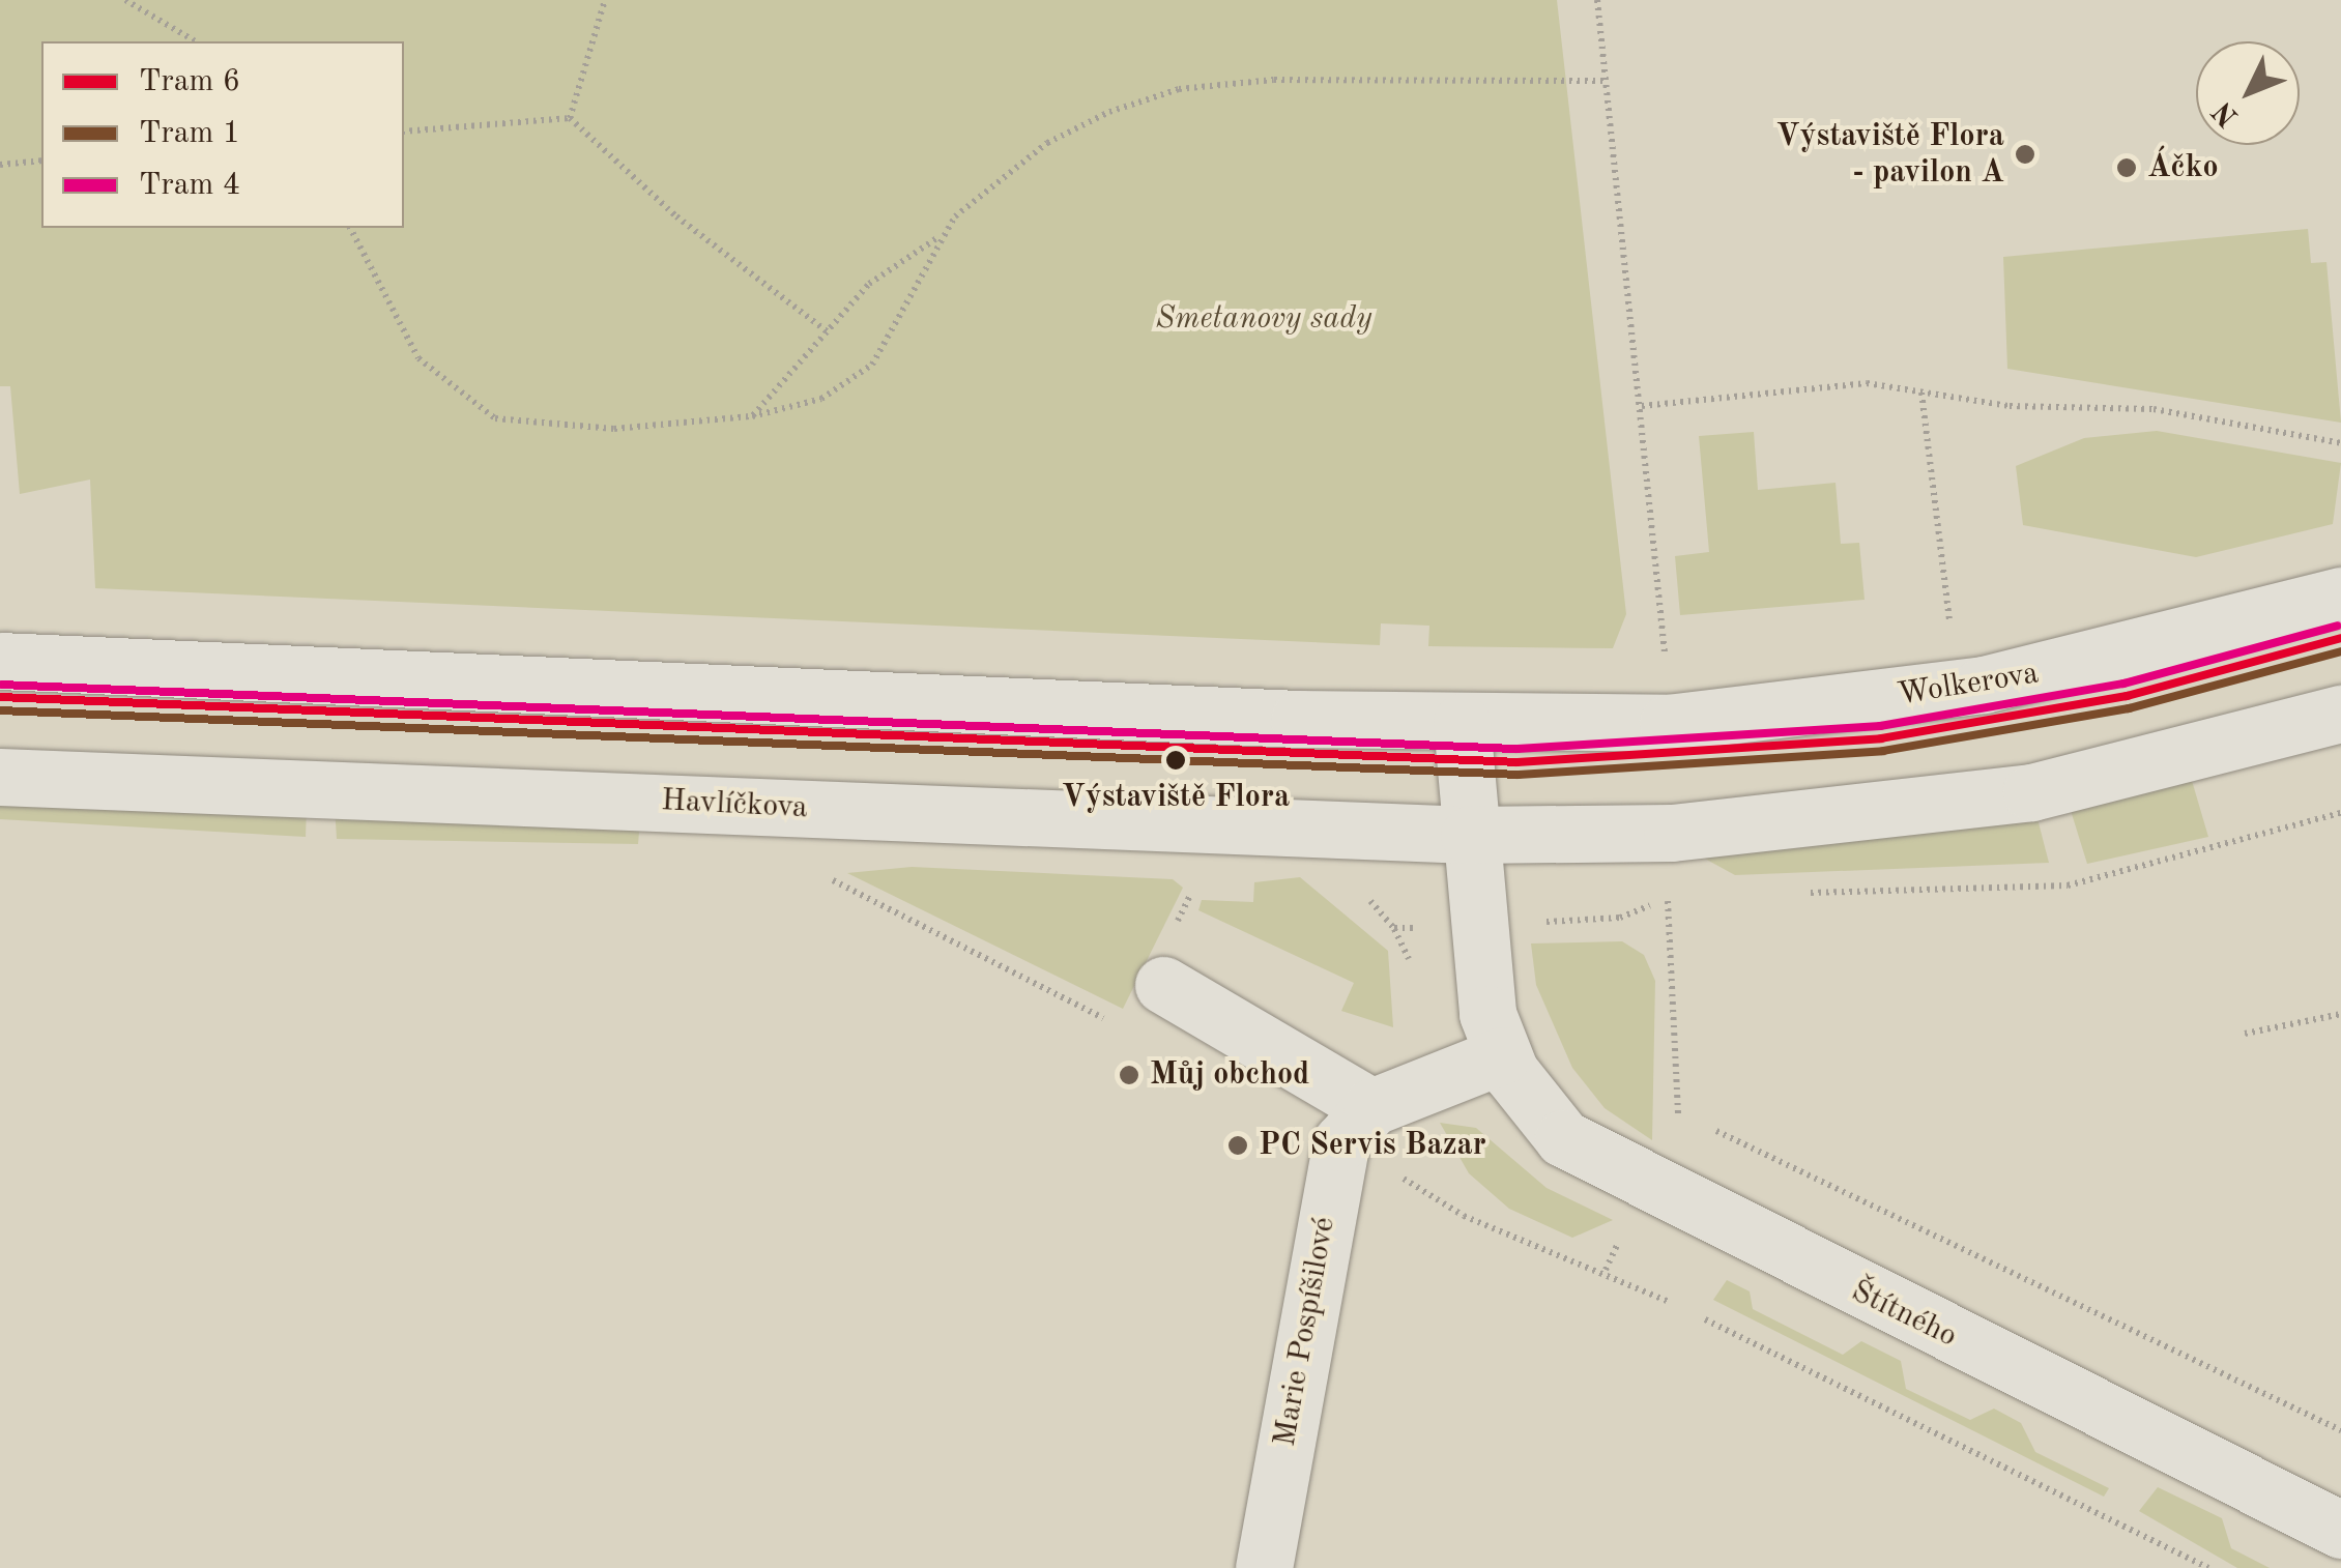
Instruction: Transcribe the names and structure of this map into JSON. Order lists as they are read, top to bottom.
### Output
{
  "streets": {
    "street": [
      "Wolkerova",
      "Havlíčkova",
      "Štítného",
      "Marie Pospíšilové"
    ]
  },
  "crossings": [
    ["Wolkerova", "Štítného"],
    ["Havlíčkova", "Štítného"]
  ],
  "parks": ["Smetanovy sady"],
  "places": [
    "Výstaviště Flora - pavilon A",
    "Áčko",
    "Výstaviště Flora",
    "Můj obchod",
    "PC Servis Bazar"
  ],
  "lines": ["tram line 4", "tram line 6", "tram line 1"],
  "legend": ["Tram 6", "Tram 1", "Tram 4"],
  "north": "bottom left"
}
